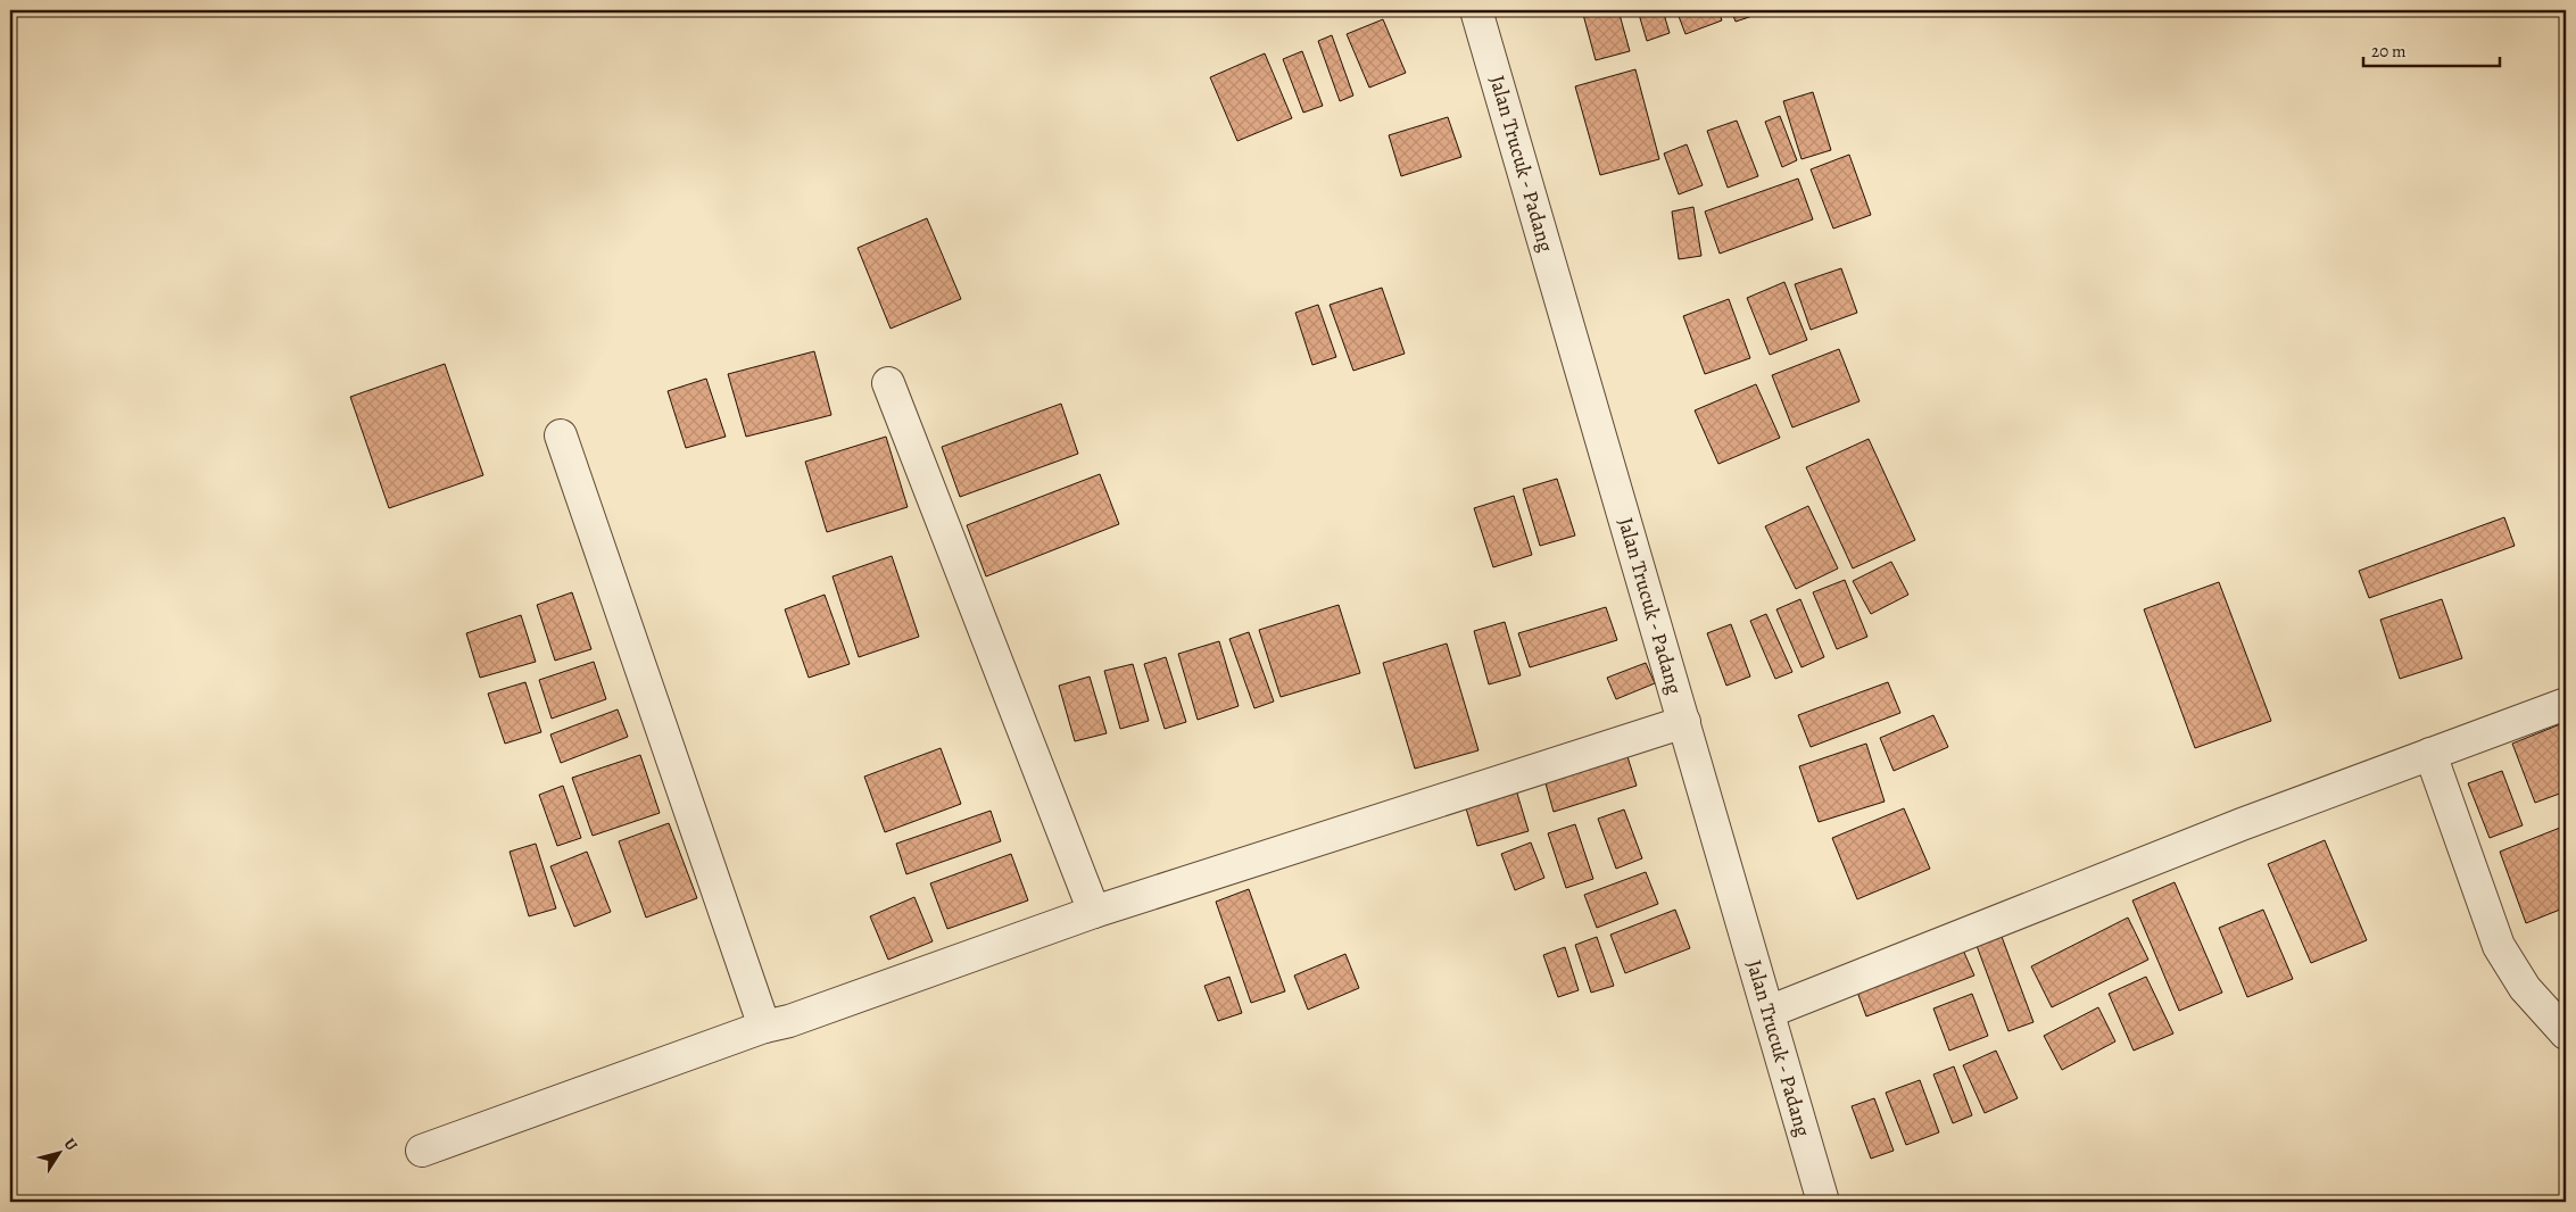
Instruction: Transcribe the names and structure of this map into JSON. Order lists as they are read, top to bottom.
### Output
{
  "streets": {
    "street": ["Jalan Trucuk - Padang"]
  },
  "scale_bar": "20 m",
  "north": "top right"
}
